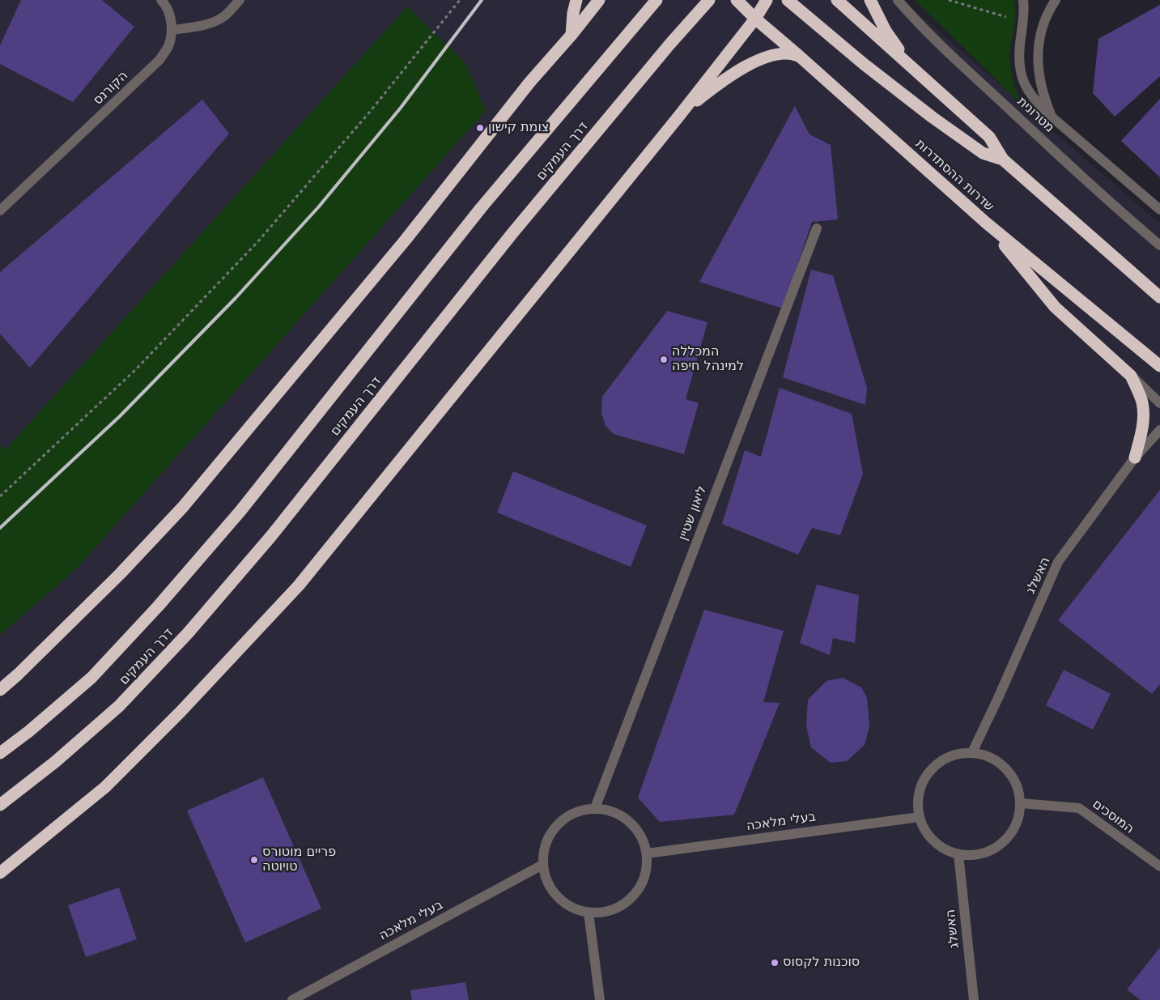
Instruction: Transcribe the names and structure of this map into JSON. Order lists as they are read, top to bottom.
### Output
{
  "streets": {
    "highway": ["דרך העמקים", "שדרות ההסתדרות"],
    "street": [
      "הקורנס",
      "מטרונית",
      "ליאון שטיין",
      "האשלג",
      "המוסכים",
      "בעלי מלאכה"
    ]
  },
  "crossings": [
    ["ליאון שטיין", "בעלי מלאכה"],
    ["האשלג", "המוסכים"],
    ["האשלג", "בעלי מלאכה"],
    ["המוסכים", "בעלי מלאכה"]
  ],
  "places": [
    "צומת קישון",
    "המכללה למינהל חיפה",
    "פריים מוטורס טויוטה",
    "סוכנות לקסוס"
  ]
}
